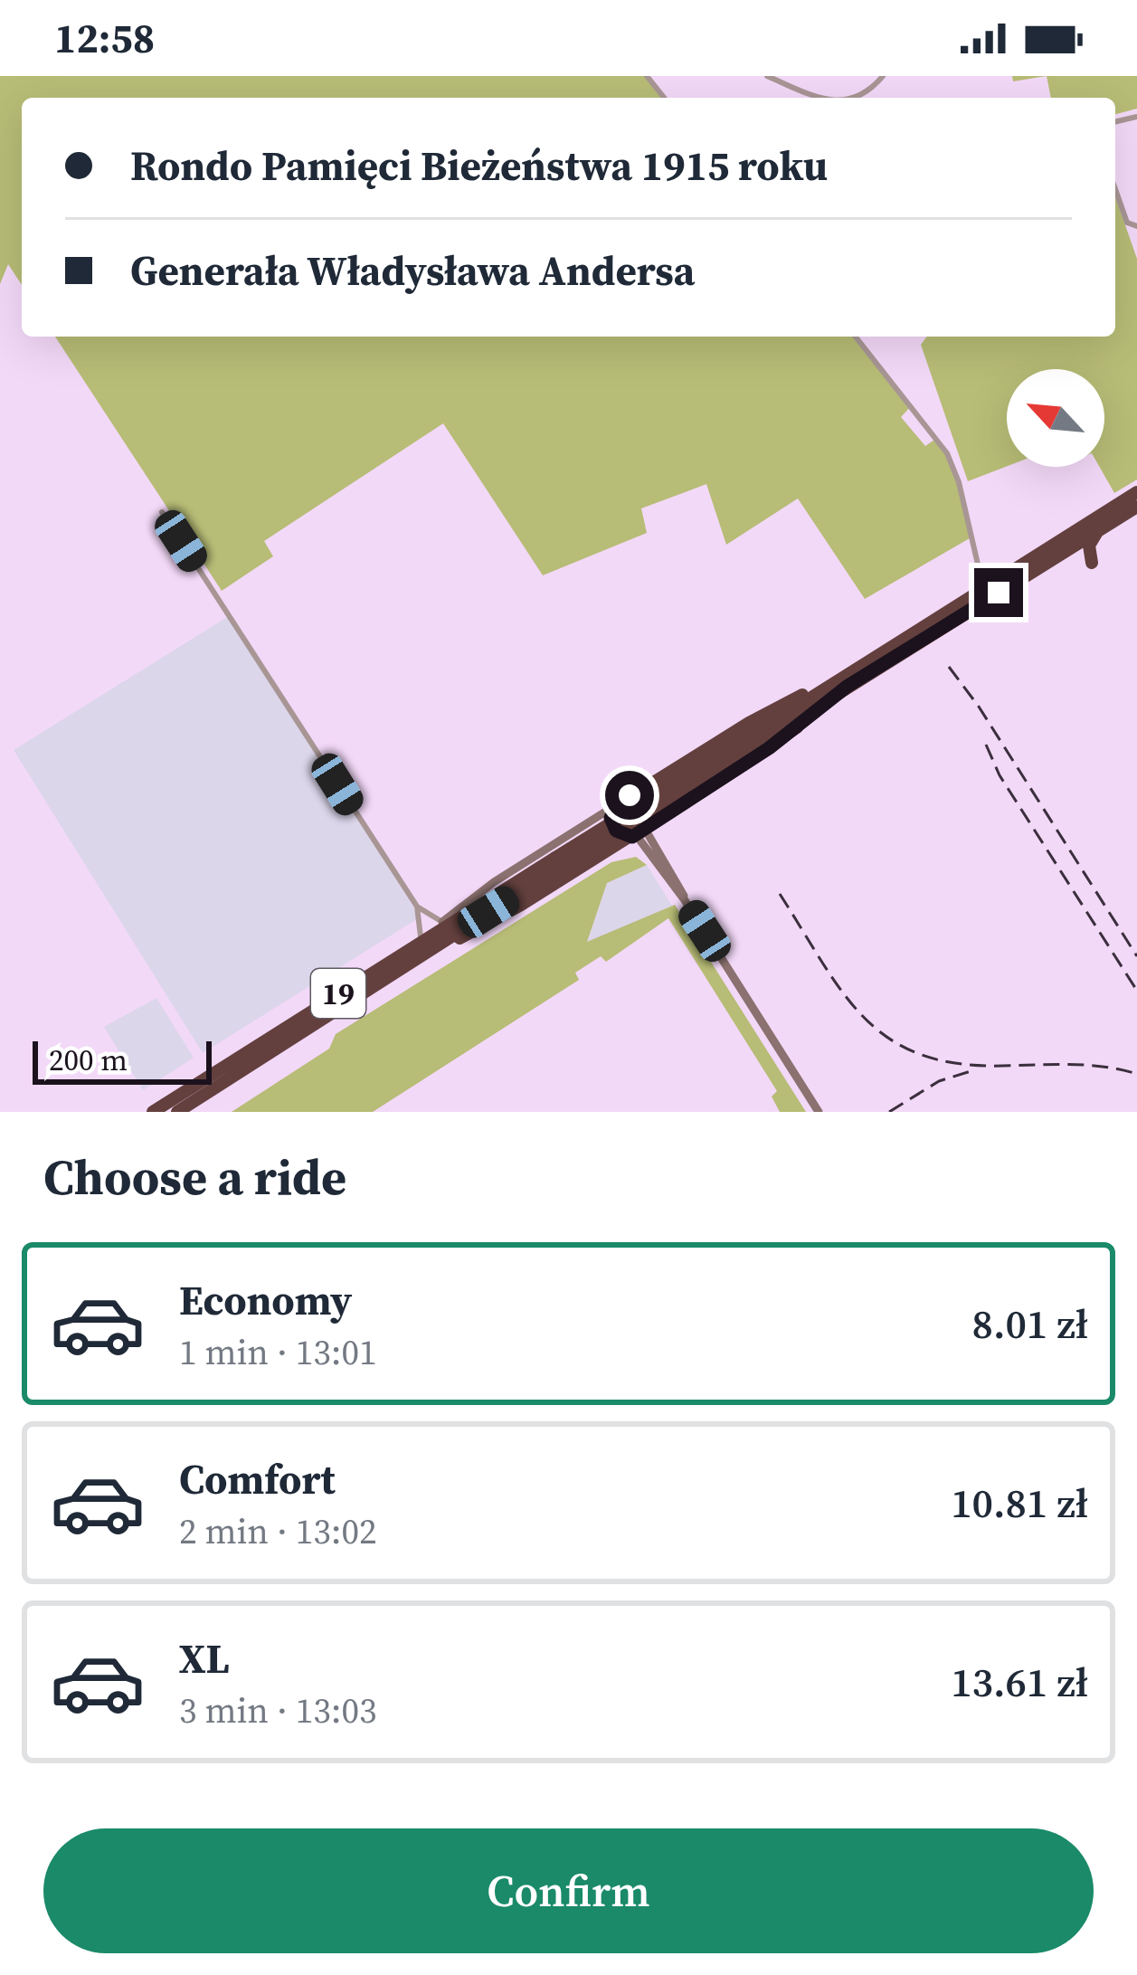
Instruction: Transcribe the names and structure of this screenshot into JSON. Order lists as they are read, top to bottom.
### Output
{
  "streets": {
    "highway": ["19"]
  },
  "scale_bar": "200 m",
  "north": "top left",
  "page": {
    "status": "12:58",
    "banner": ["Rondo Pamięci Bieżeństwa 1915 roku", "Generała Władysława Andersa"],
    "scale": "200 m",
    "heading": "Choose a ride",
    "list": [
      {
        "name": "Economy",
        "note": "1 min · 13:01",
        "value": "8.01 zł"
      },
      {
        "name": "Comfort",
        "note": "2 min · 13:02",
        "value": "10.81 zł"
      },
      {
        "name": "XL",
        "note": "3 min · 13:03",
        "value": "13.61 zł"
      }
    ],
    "buttons": "Confirm"
  }
}
